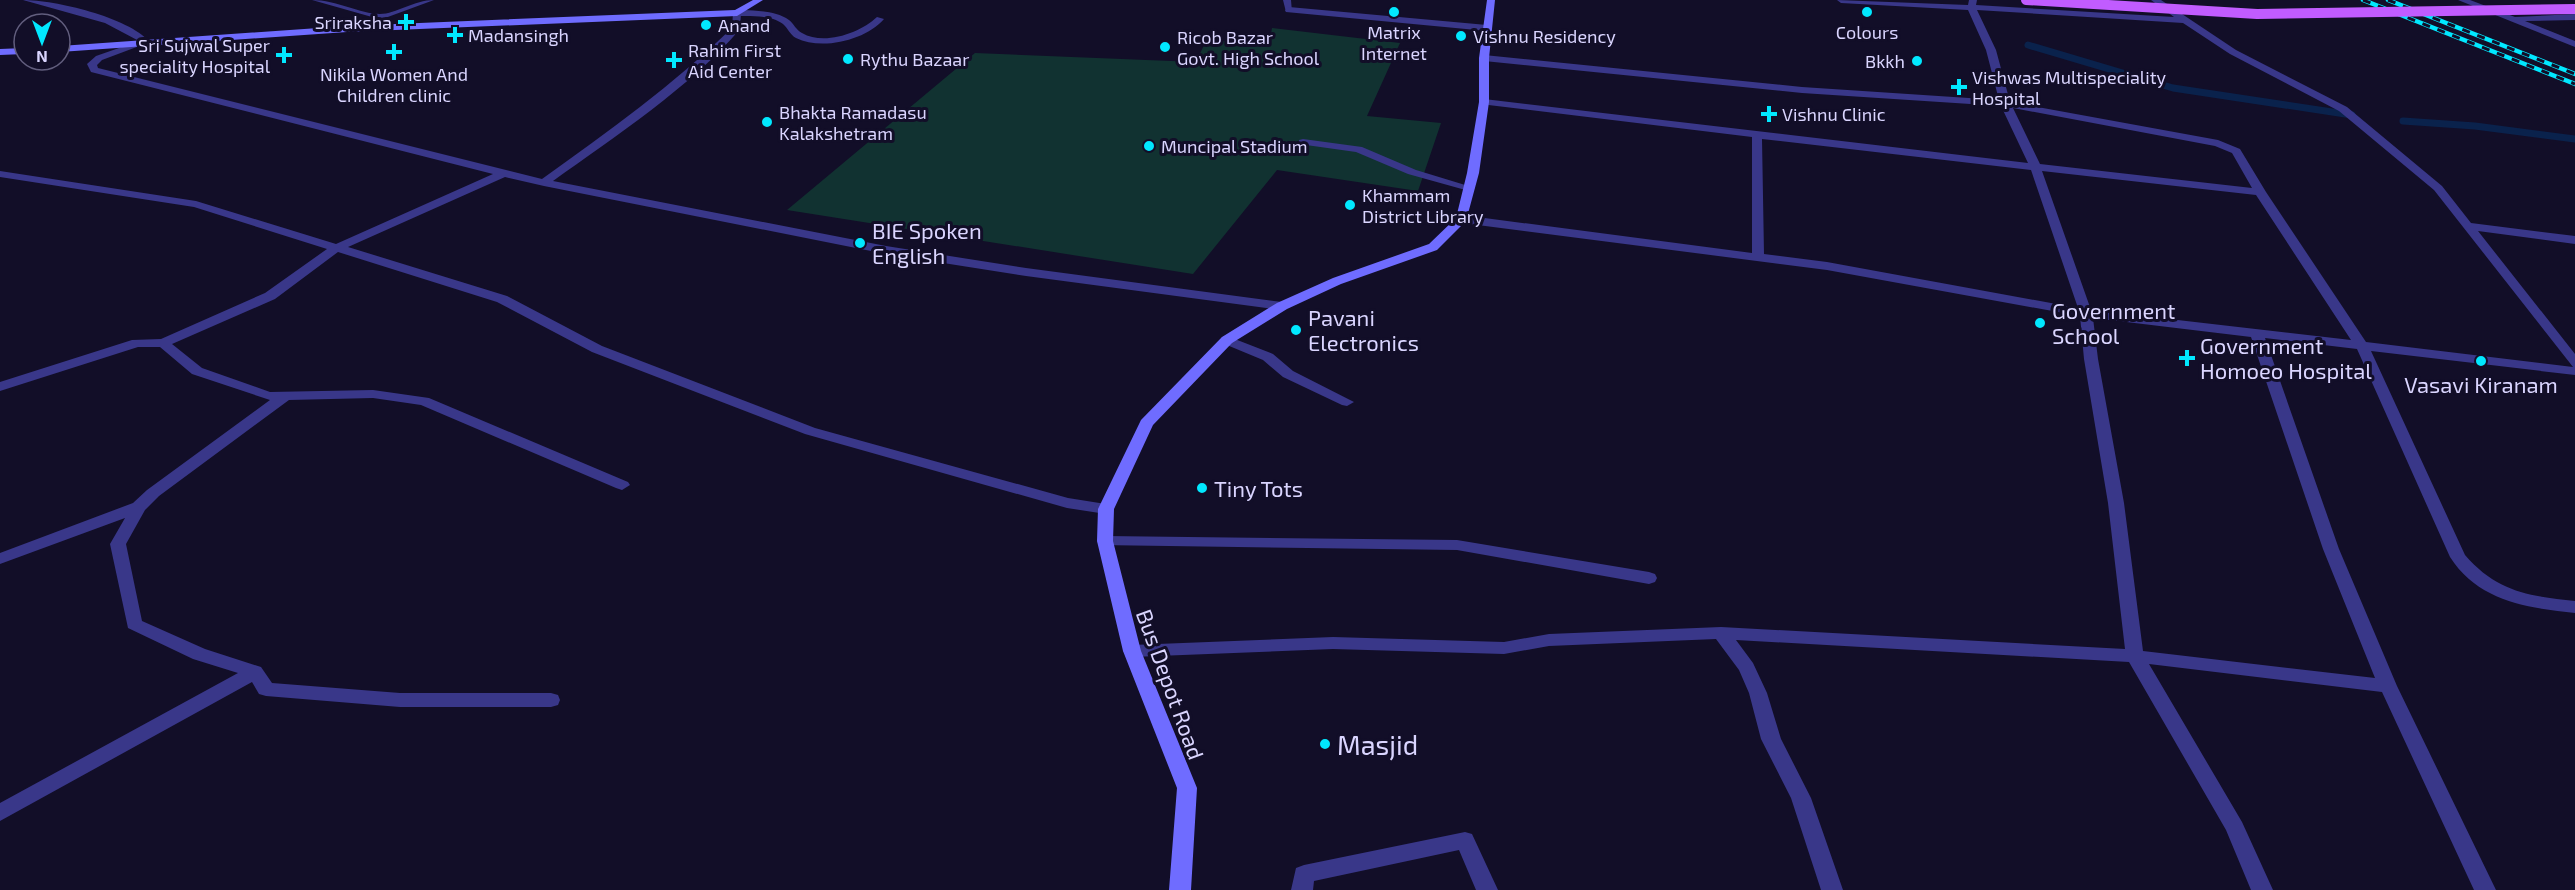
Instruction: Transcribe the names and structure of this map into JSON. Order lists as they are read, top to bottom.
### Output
{
  "streets": {
    "street": ["Bus Depot Road"]
  },
  "places": {
    "other": [
      "Matrix Internet",
      "Colours",
      "Anand",
      "Vishnu Residency",
      "Ricob Bazar Govt. High School",
      "Rythu Bazaar",
      "Bkkh",
      "Bhakta Ramadasu Kalakshetram",
      "Muncipal Stadium",
      "Khammam District Library",
      "BIE Spoken English",
      "Government School",
      "Pavani Electronics",
      "Vasavi Kiranam",
      "Tiny Tots",
      "Masjid"
    ],
    "health": [
      "Sriraksha",
      "Madansingh",
      "Nikila Women And Children clinic",
      "Sri Sujwal Super speciality Hospital",
      "Rahim First Aid Center",
      "Vishwas Multispeciality Hospital",
      "Vishnu Clinic",
      "Government Homoeo Hospital"
    ]
  },
  "north": "bottom"
}
